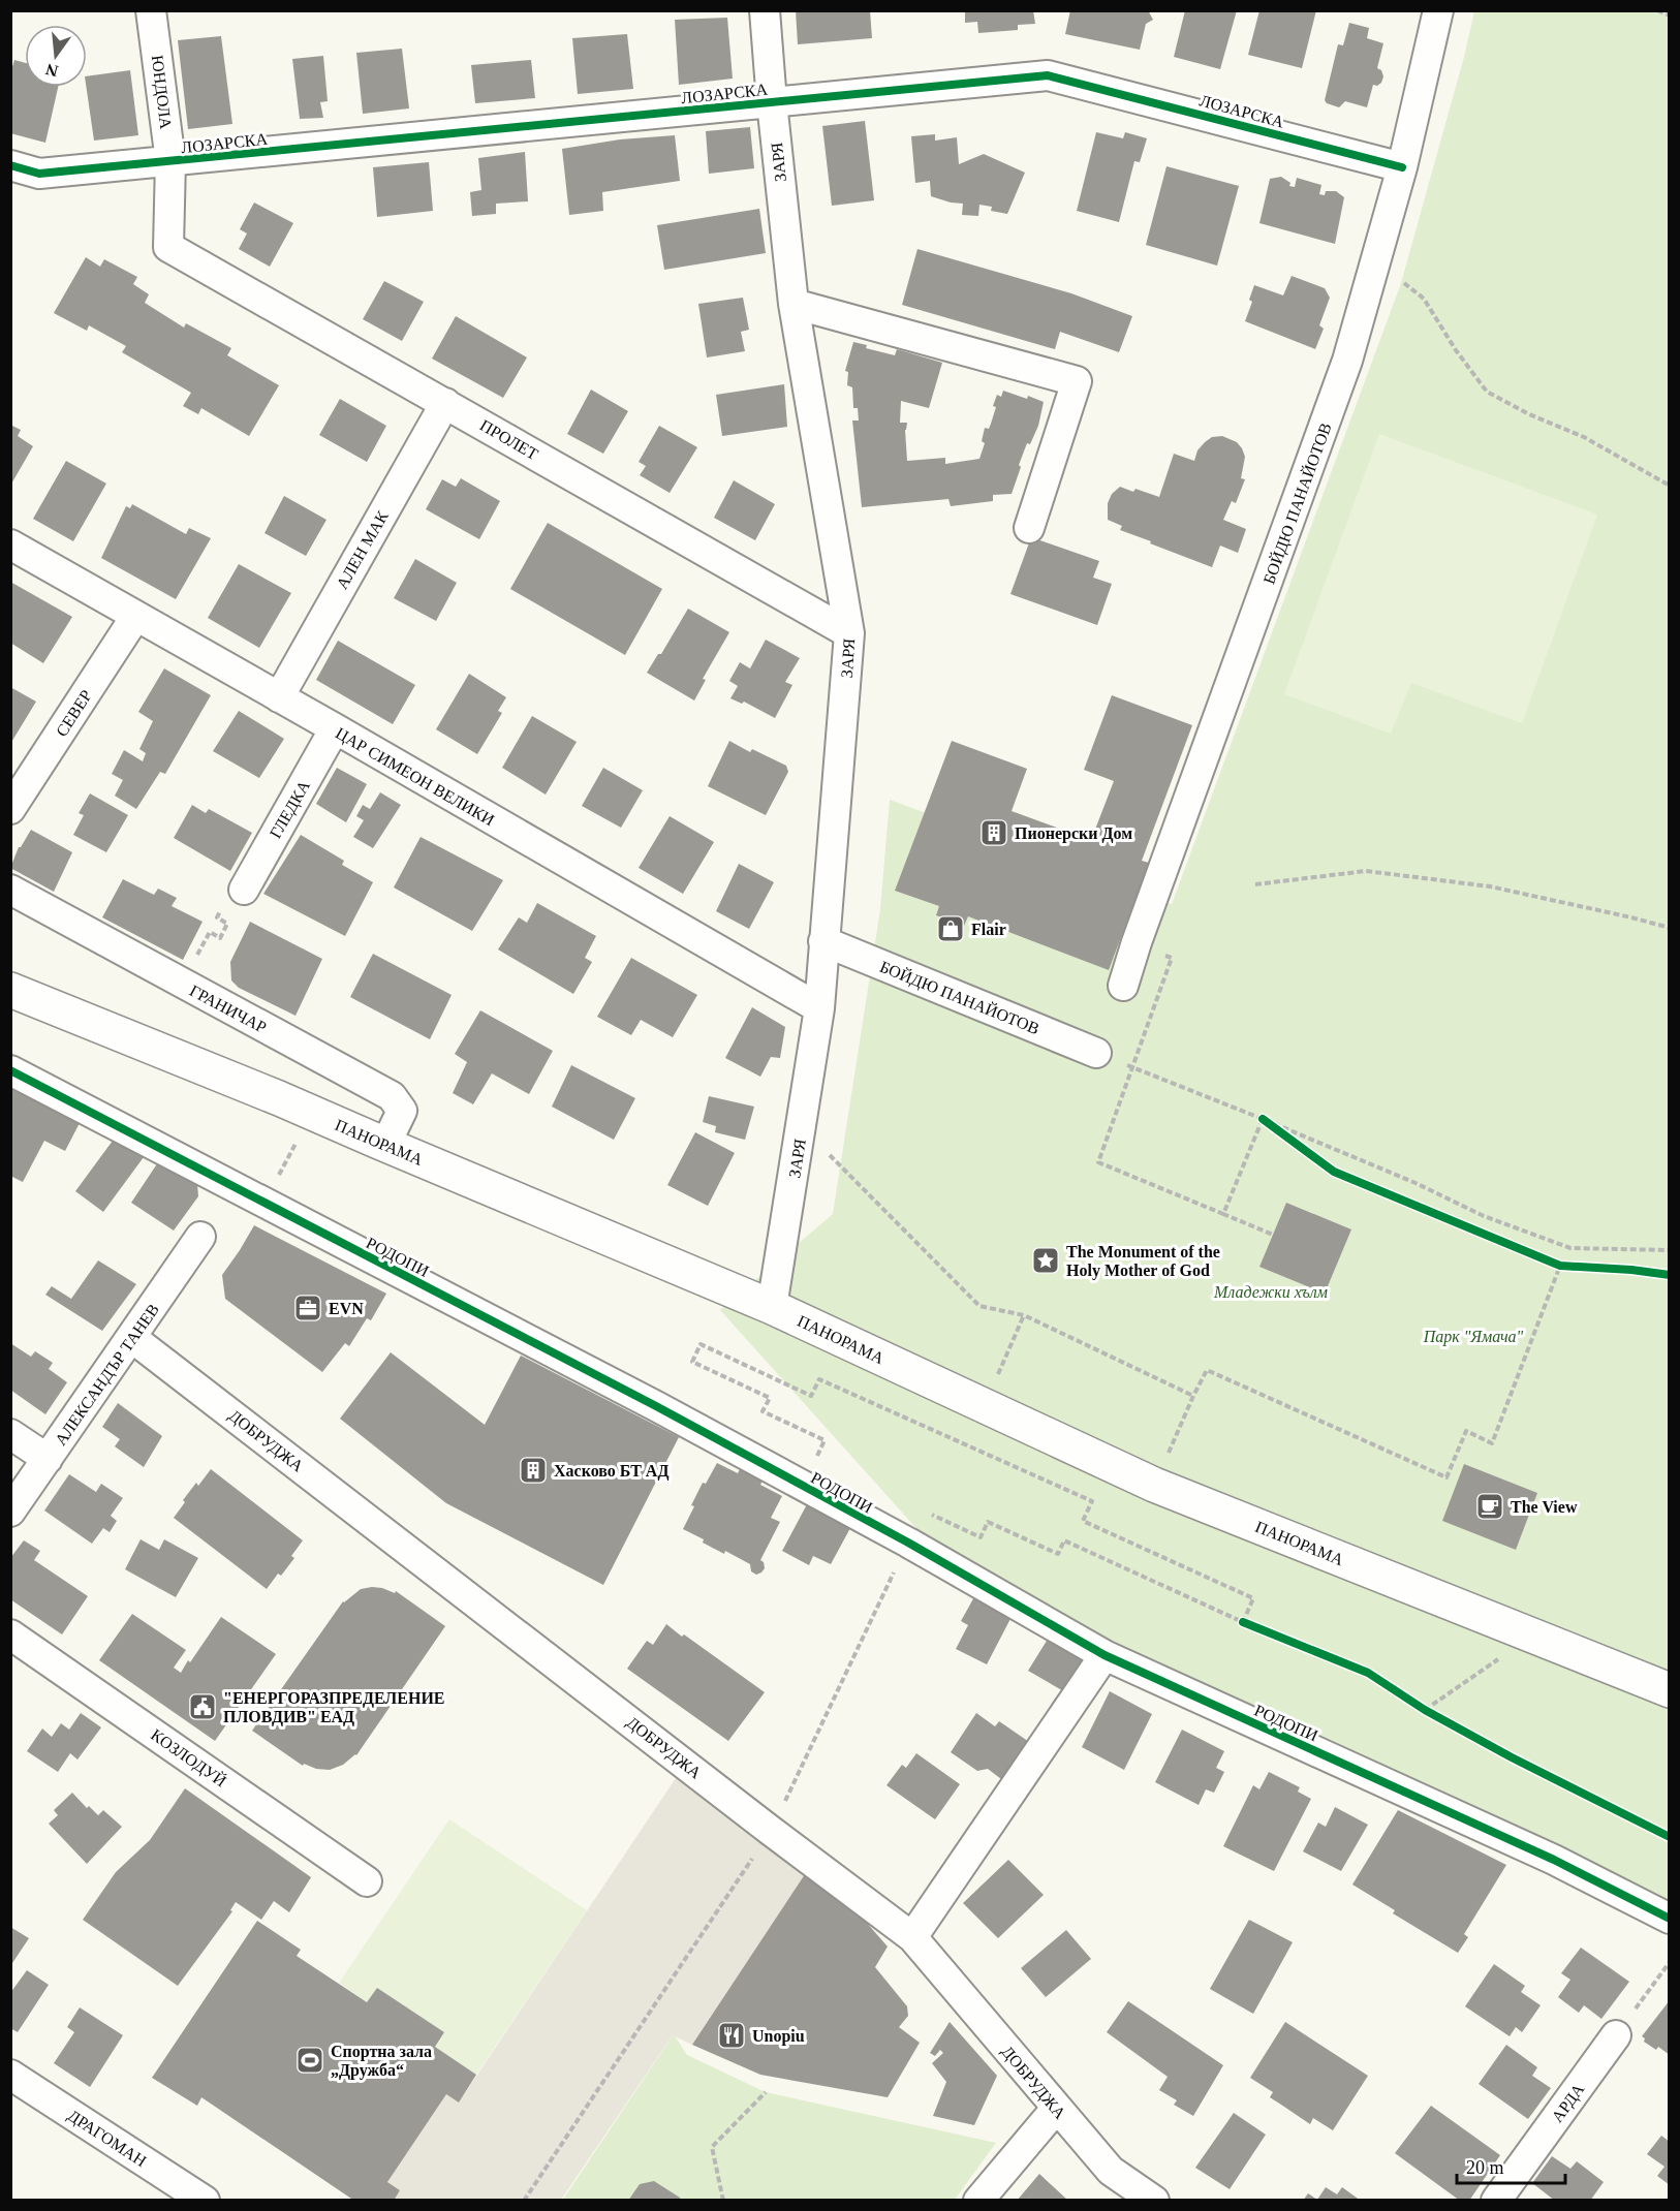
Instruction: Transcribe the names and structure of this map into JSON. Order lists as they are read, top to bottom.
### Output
{
  "streets": {
    "street": [
      "ЮНДОЛА",
      "ЛОЗАРСКА",
      "ЗАРЯ",
      "ПРОЛЕТ",
      "БОЙДЮ ПАНАЙОТОВ",
      "АЛЕН МАК",
      "СЕВЕР",
      "ЦАР СИМЕОН ВЕЛИКИ",
      "ГЛЕДКА",
      "ГРАНИЧАР",
      "ПАНОРАМА",
      "РОДОПИ",
      "АЛЕКСАНДЪР ТАНЕВ",
      "ДОБРУДЖА",
      "КОЗЛОДУЙ",
      "АРДА",
      "ДРАГОМАН"
    ]
  },
  "crossings": [
    ["ЮНДОЛА", "ЛОЗАРСКА"],
    ["ЮНДОЛА", "ПРОЛЕТ"],
    ["ЛОЗАРСКА", "ЗАРЯ"],
    ["ЛОЗАРСКА", "БОЙДЮ ПАНАЙОТОВ"],
    ["ЗАРЯ", "ПРОЛЕТ"],
    ["ЗАРЯ", "БОЙДЮ ПАНАЙОТОВ"],
    ["ЗАРЯ", "ЦАР СИМЕОН ВЕЛИКИ"],
    ["ЗАРЯ", "ПАНОРАМА"],
    ["ПРОЛЕТ", "АЛЕН МАК"],
    ["АЛЕН МАК", "ЦАР СИМЕОН ВЕЛИКИ"],
    ["СЕВЕР", "ЦАР СИМЕОН ВЕЛИКИ"],
    ["ЦАР СИМЕОН ВЕЛИКИ", "ГЛЕДКА"],
    ["ГРАНИЧАР", "ПАНОРАМА"],
    ["АЛЕКСАНДЪР ТАНЕВ", "ДОБРУДЖА"]
  ],
  "parks": ["Младежки хълм", "Парк \"Ямача\""],
  "places": {
    "building": ["Пионерски Дом", "Хасково БТ АД"],
    "shop": ["Flair"],
    "place": ["The Monument of the Holy Mother of God"],
    "office": ["EVN"],
    "cafe": ["The View"],
    "public building": ["\"ЕНЕРГОРАЗПРЕДЕЛЕНИЕ ПЛОВДИВ\" ЕАД"],
    "restaurant": ["Unopiu"],
    "sports": ["Спортна зала „Дружба“"]
  },
  "scale_bar": "20 m",
  "north": "bottom"
}
